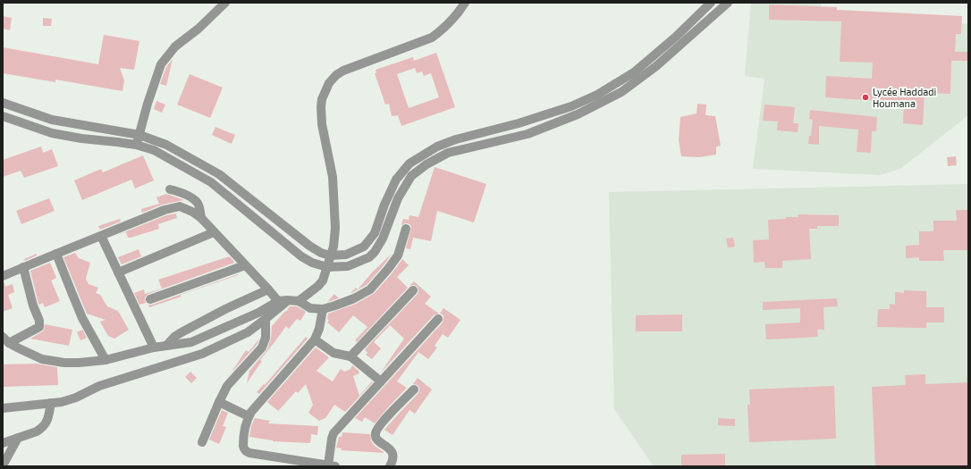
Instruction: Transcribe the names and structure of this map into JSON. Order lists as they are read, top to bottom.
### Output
{
  "places": ["Lycée Haddadi Houmana"]
}
